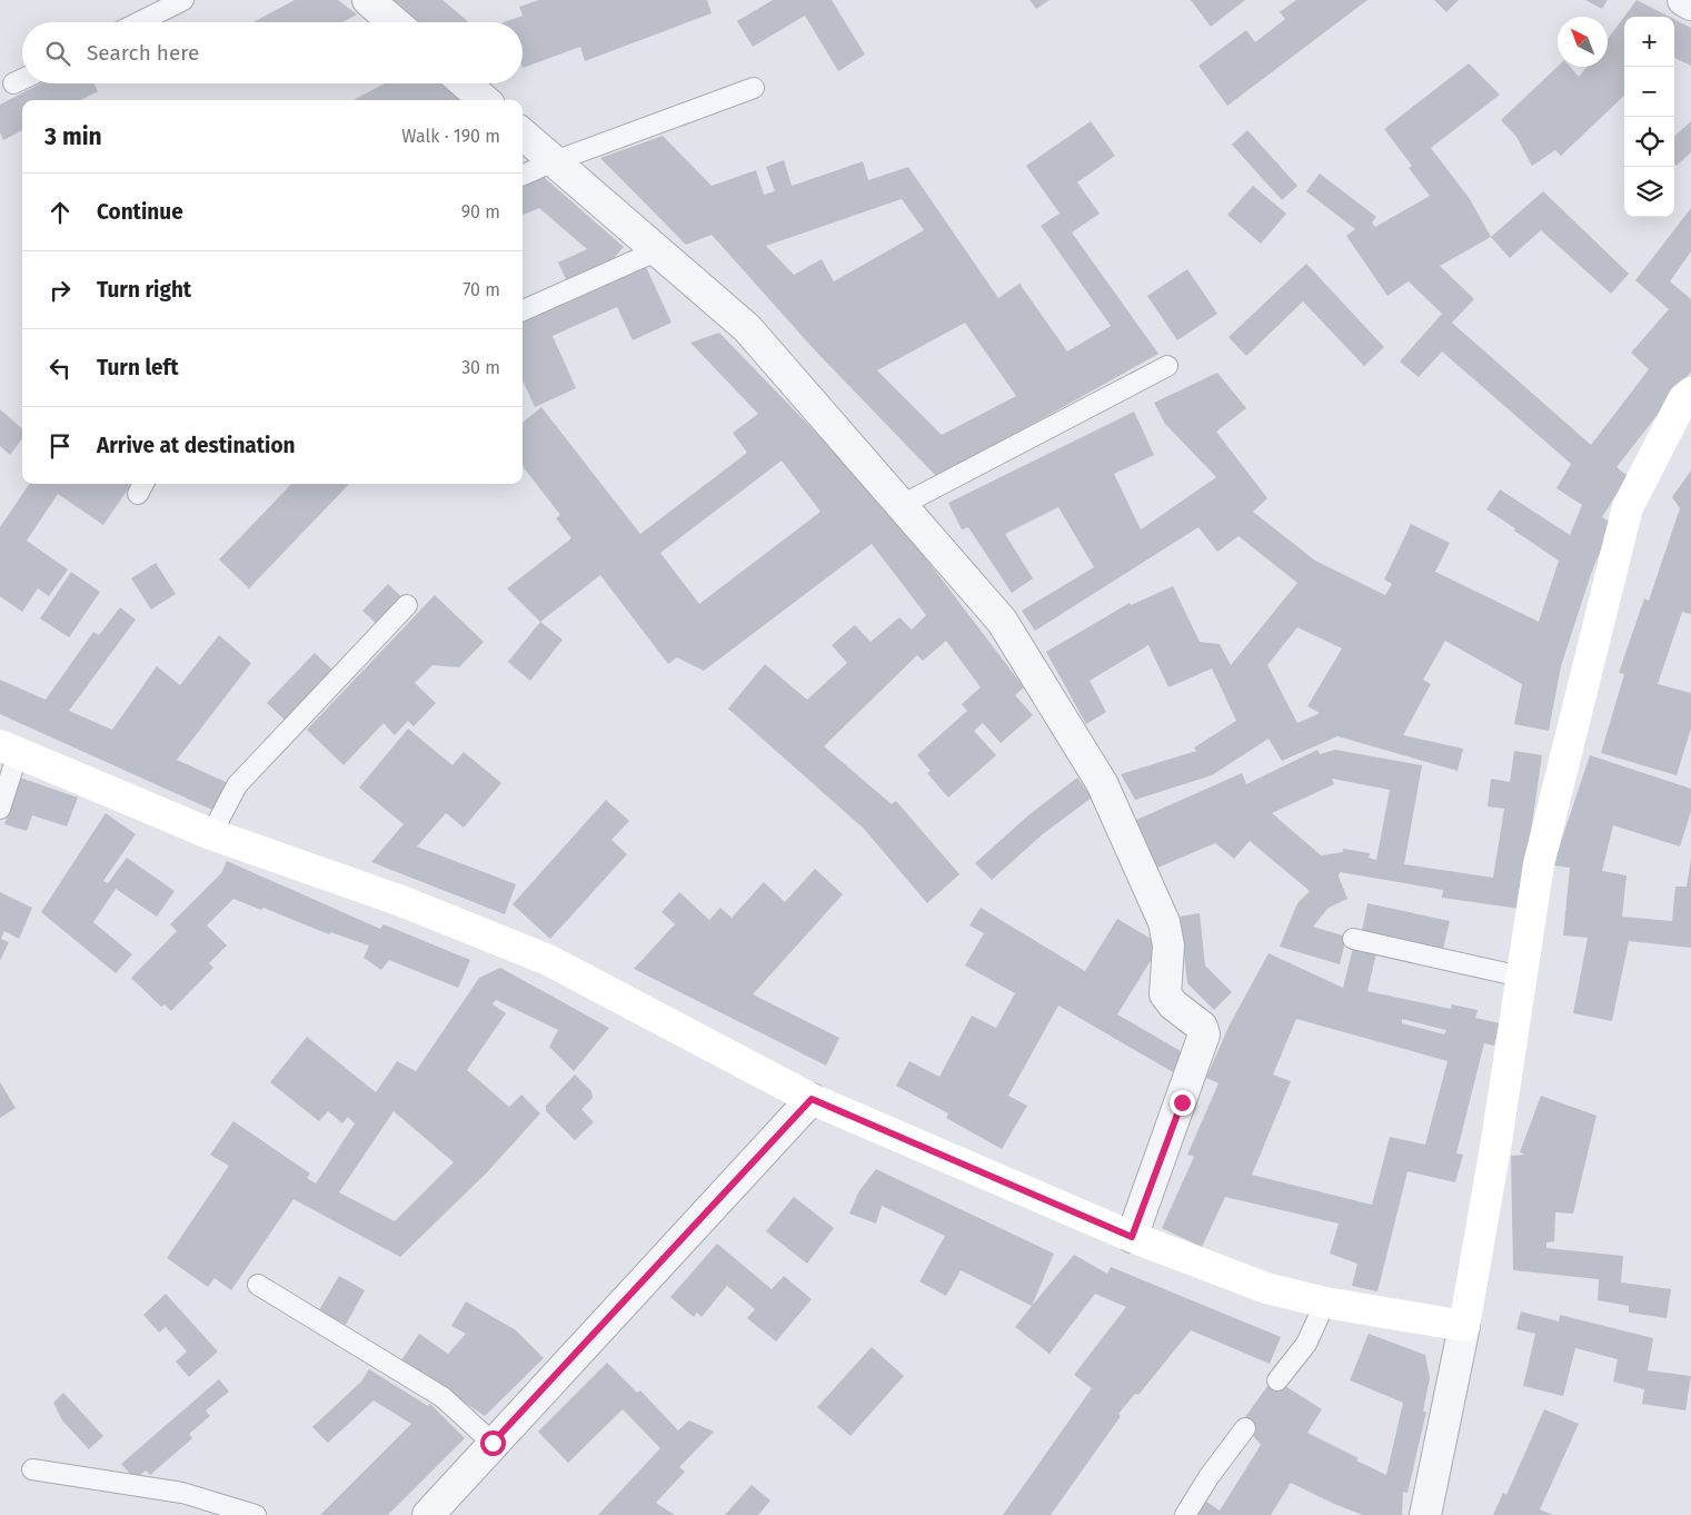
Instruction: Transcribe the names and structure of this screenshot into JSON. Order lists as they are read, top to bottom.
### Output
{
  "north": "top left",
  "page": {
    "map_buttons": ["+", "−"],
    "search": "Search here",
    "heading": ["3 min", "Walk · 190 m"],
    "list": [
      ["Continue", "90 m"],
      ["Turn right", "70 m"],
      ["Turn left", "30 m"],
      "Arrive at destination"
    ]
  }
}
